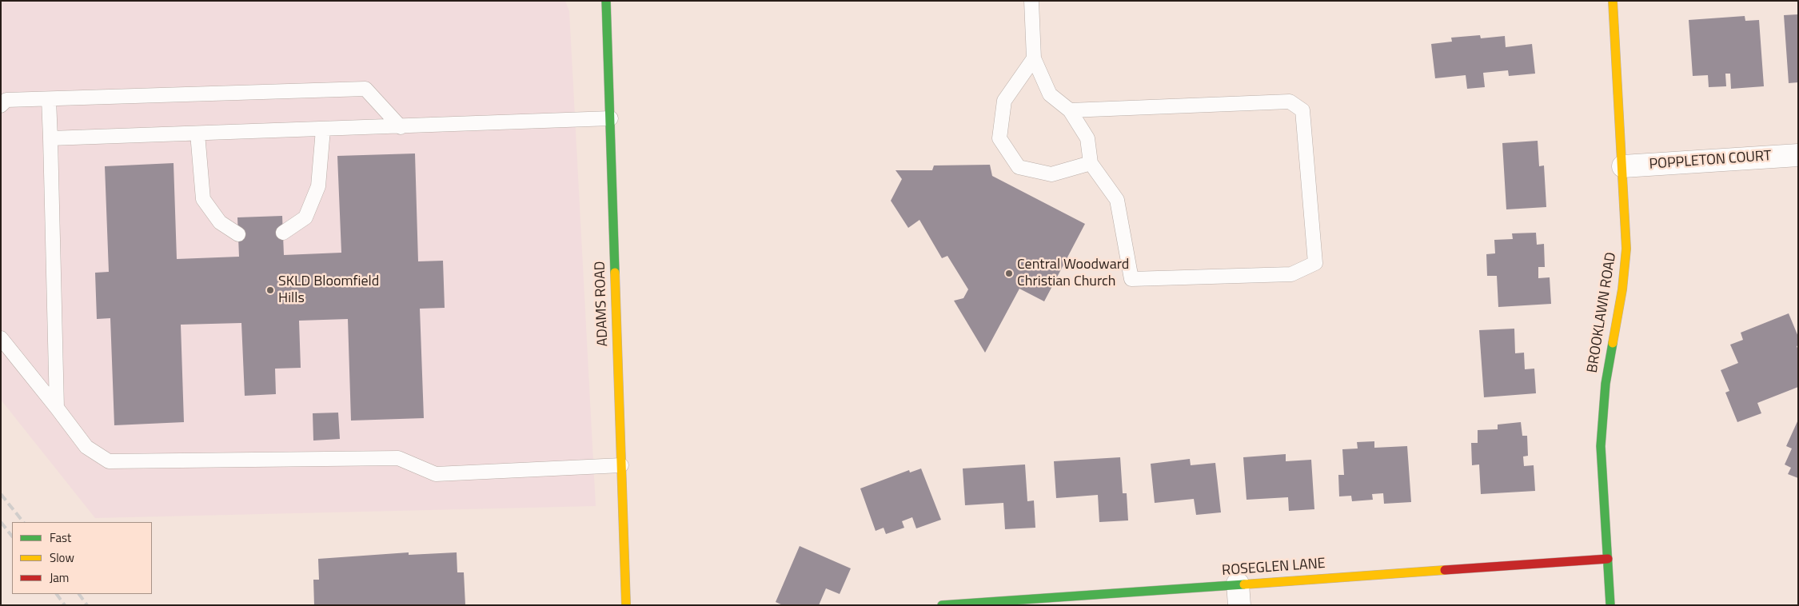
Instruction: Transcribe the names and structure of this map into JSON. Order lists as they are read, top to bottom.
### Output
{
  "streets": {
    "street": [
      "POPPLETON COURT",
      "ADAMS ROAD",
      "BROOKLAWN ROAD",
      "ROSEGLEN LANE"
    ]
  },
  "crossings": [
    ["POPPLETON COURT", "BROOKLAWN ROAD"],
    ["BROOKLAWN ROAD", "ROSEGLEN LANE"]
  ],
  "places": ["Central Woodward Christian Church", "SKLD Bloomfield Hills"],
  "legend": ["Fast", "Slow", "Jam"]
}
